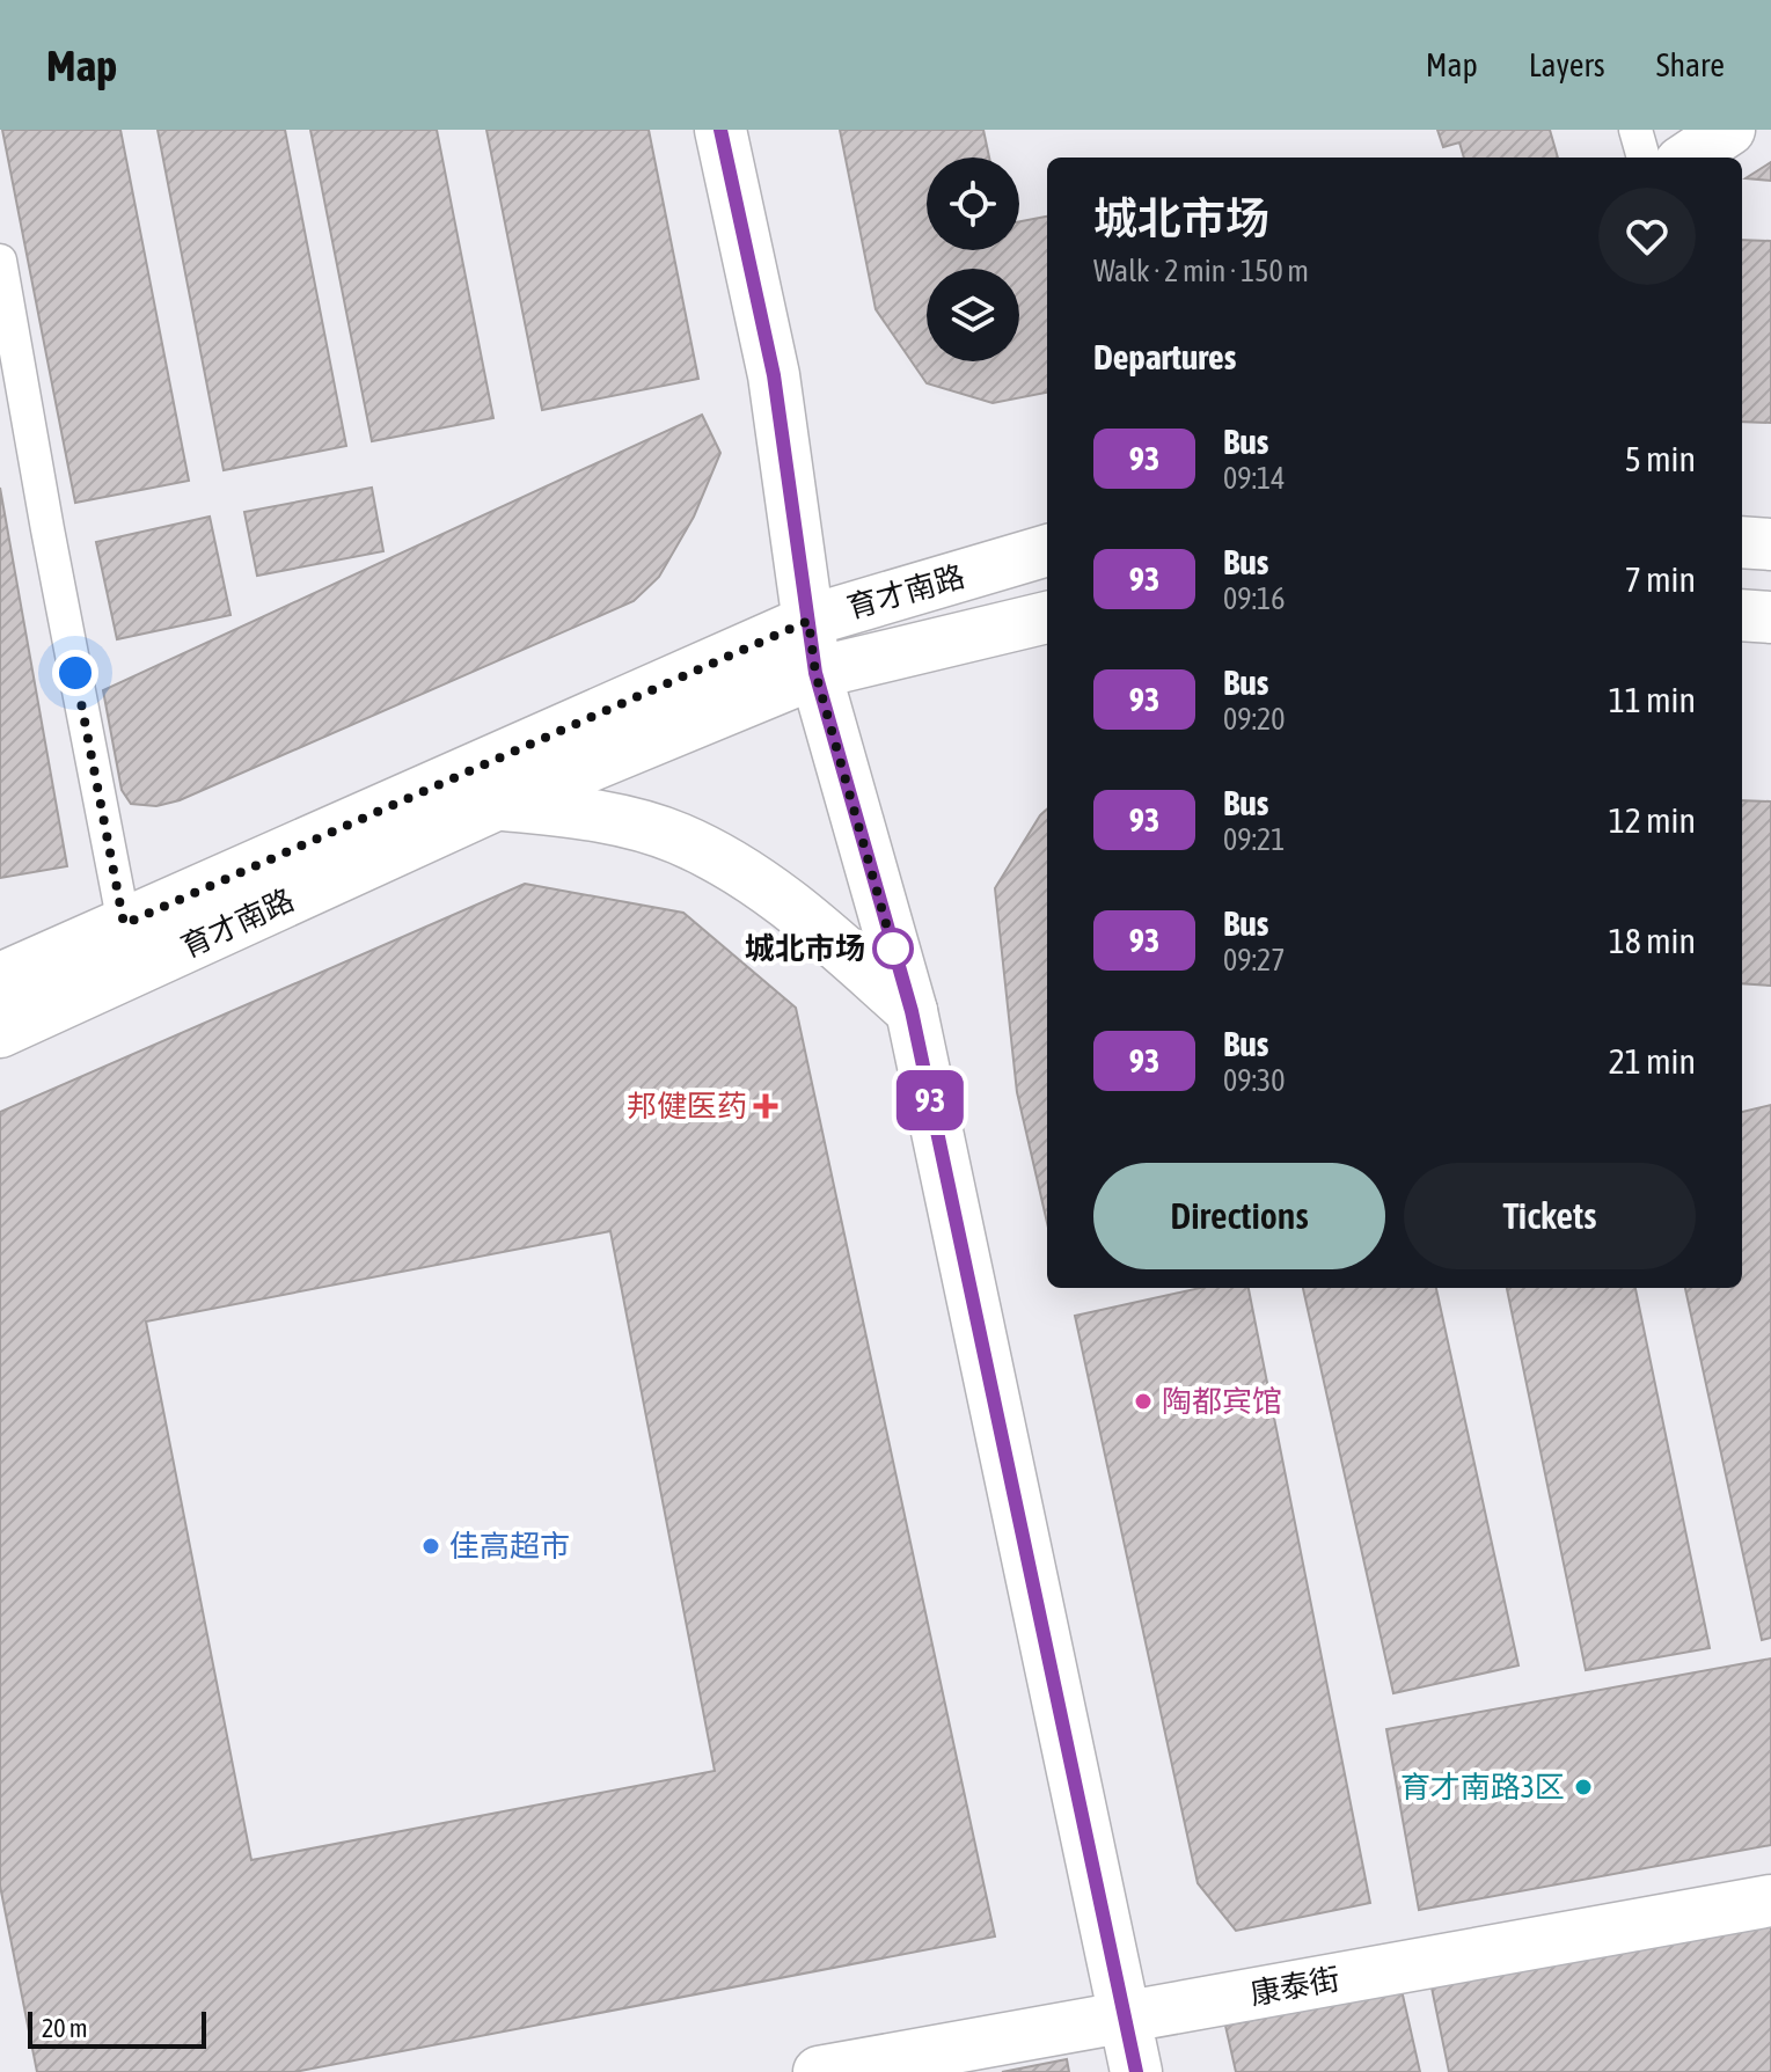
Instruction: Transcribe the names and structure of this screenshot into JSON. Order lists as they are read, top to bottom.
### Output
{
  "streets": {
    "street": ["育才南路", "康泰街"]
  },
  "places": {
    "other": [
      "城北市场",
      "陶都宾馆",
      "佳高超市",
      "育才南路3区"
    ],
    "health": ["邦健医药"]
  },
  "lines": ["bus line 93"],
  "scale_bar": "20 m",
  "page": {
    "header": "Map",
    "nav": ["Map", "Layers", "Share"],
    "on_map": "93",
    "heading": [
      ["城北市场", "Walk · 2 min · 150 m"],
      "Departures"
    ],
    "list": [
      {
        "mark": "93",
        "name": "Bus",
        "note": "09:14",
        "value": "5 min"
      },
      {
        "mark": "93",
        "name": "Bus",
        "note": "09:16",
        "value": "7 min"
      },
      {
        "mark": "93",
        "name": "Bus",
        "note": "09:20",
        "value": "11 min"
      },
      {
        "mark": "93",
        "name": "Bus",
        "note": "09:21",
        "value": "12 min"
      },
      {
        "mark": "93",
        "name": "Bus",
        "note": "09:27",
        "value": "18 min"
      },
      {
        "mark": "93",
        "name": "Bus",
        "note": "09:30",
        "value": "21 min"
      }
    ],
    "buttons": ["Directions", "Tickets"],
    "scale": "20 m"
  }
}
